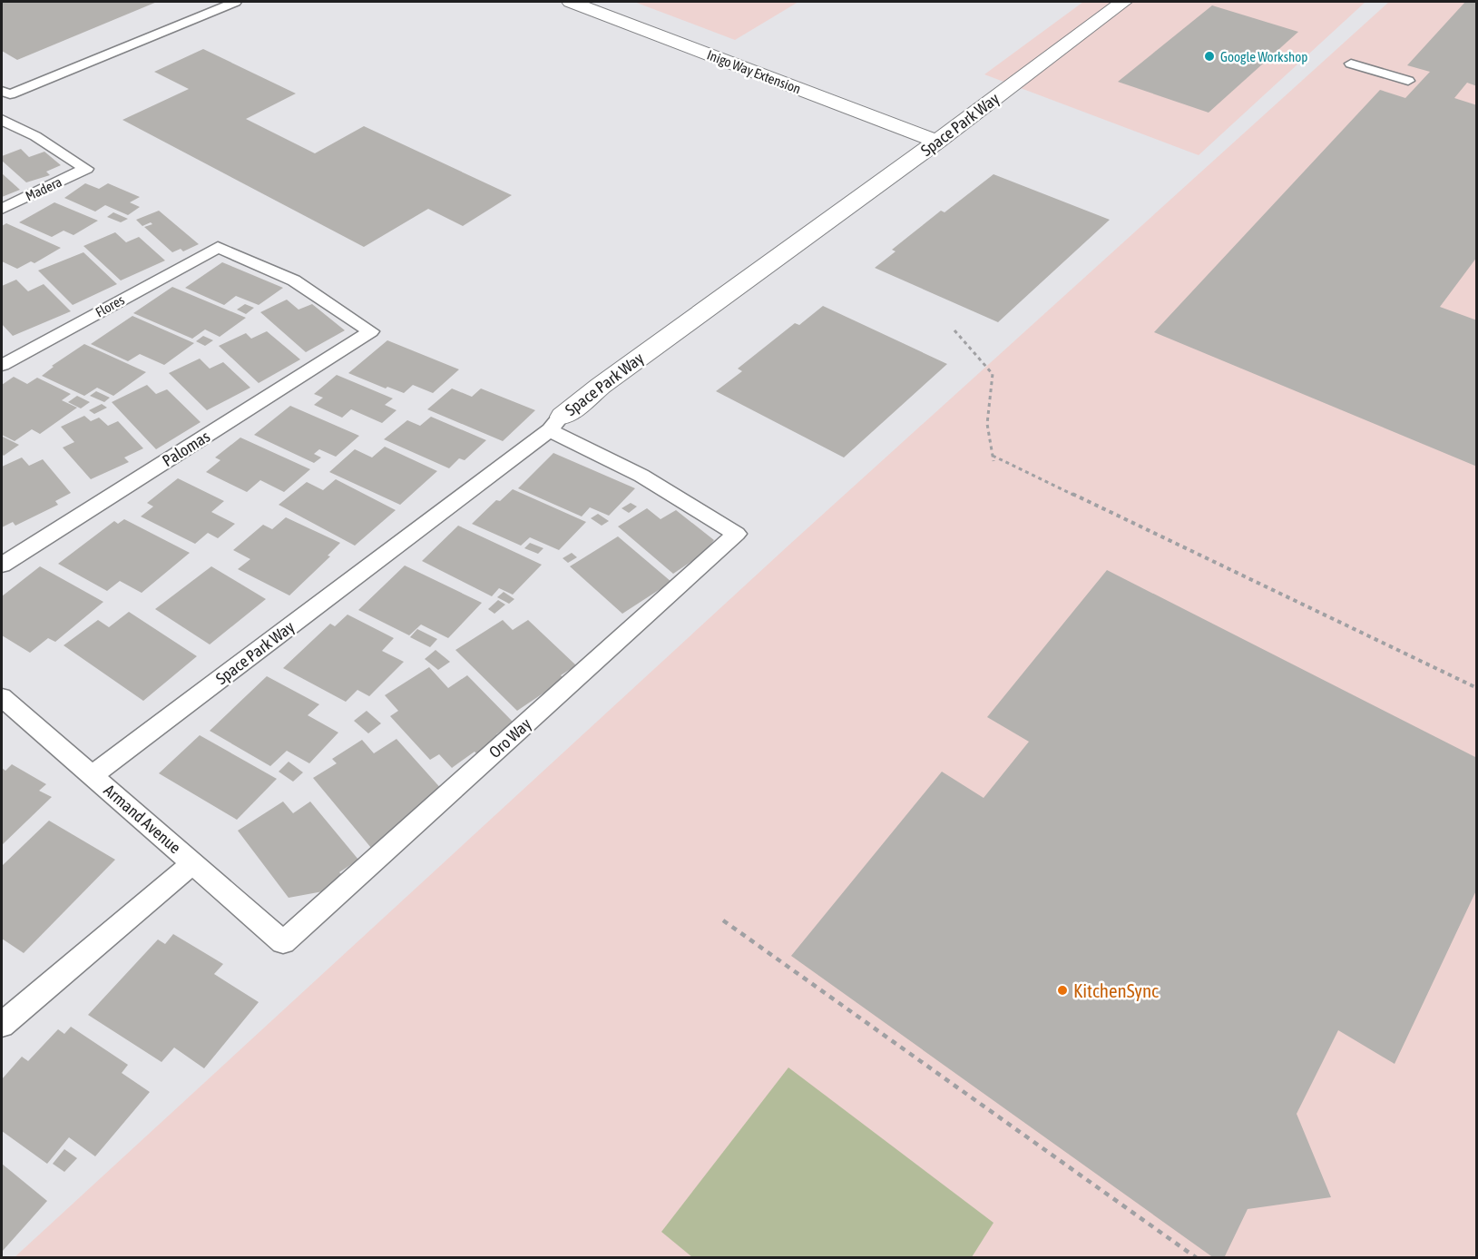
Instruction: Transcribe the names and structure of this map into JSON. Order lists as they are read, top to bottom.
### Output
{
  "streets": {
    "street": ["Inigo Way Extension", "Space Park Way"],
    "lane": [
      "Madera",
      "Flores",
      "Palomas",
      "Oro Way",
      "Armand Avenue"
    ]
  },
  "crossings": [
    ["Inigo Way Extension", "Space Park Way"],
    ["Space Park Way", "Oro Way"],
    ["Space Park Way", "Armand Avenue"],
    ["Flores", "Palomas"],
    ["Oro Way", "Armand Avenue"]
  ],
  "places": ["Google Workshop", "KitchenSync"]
}
